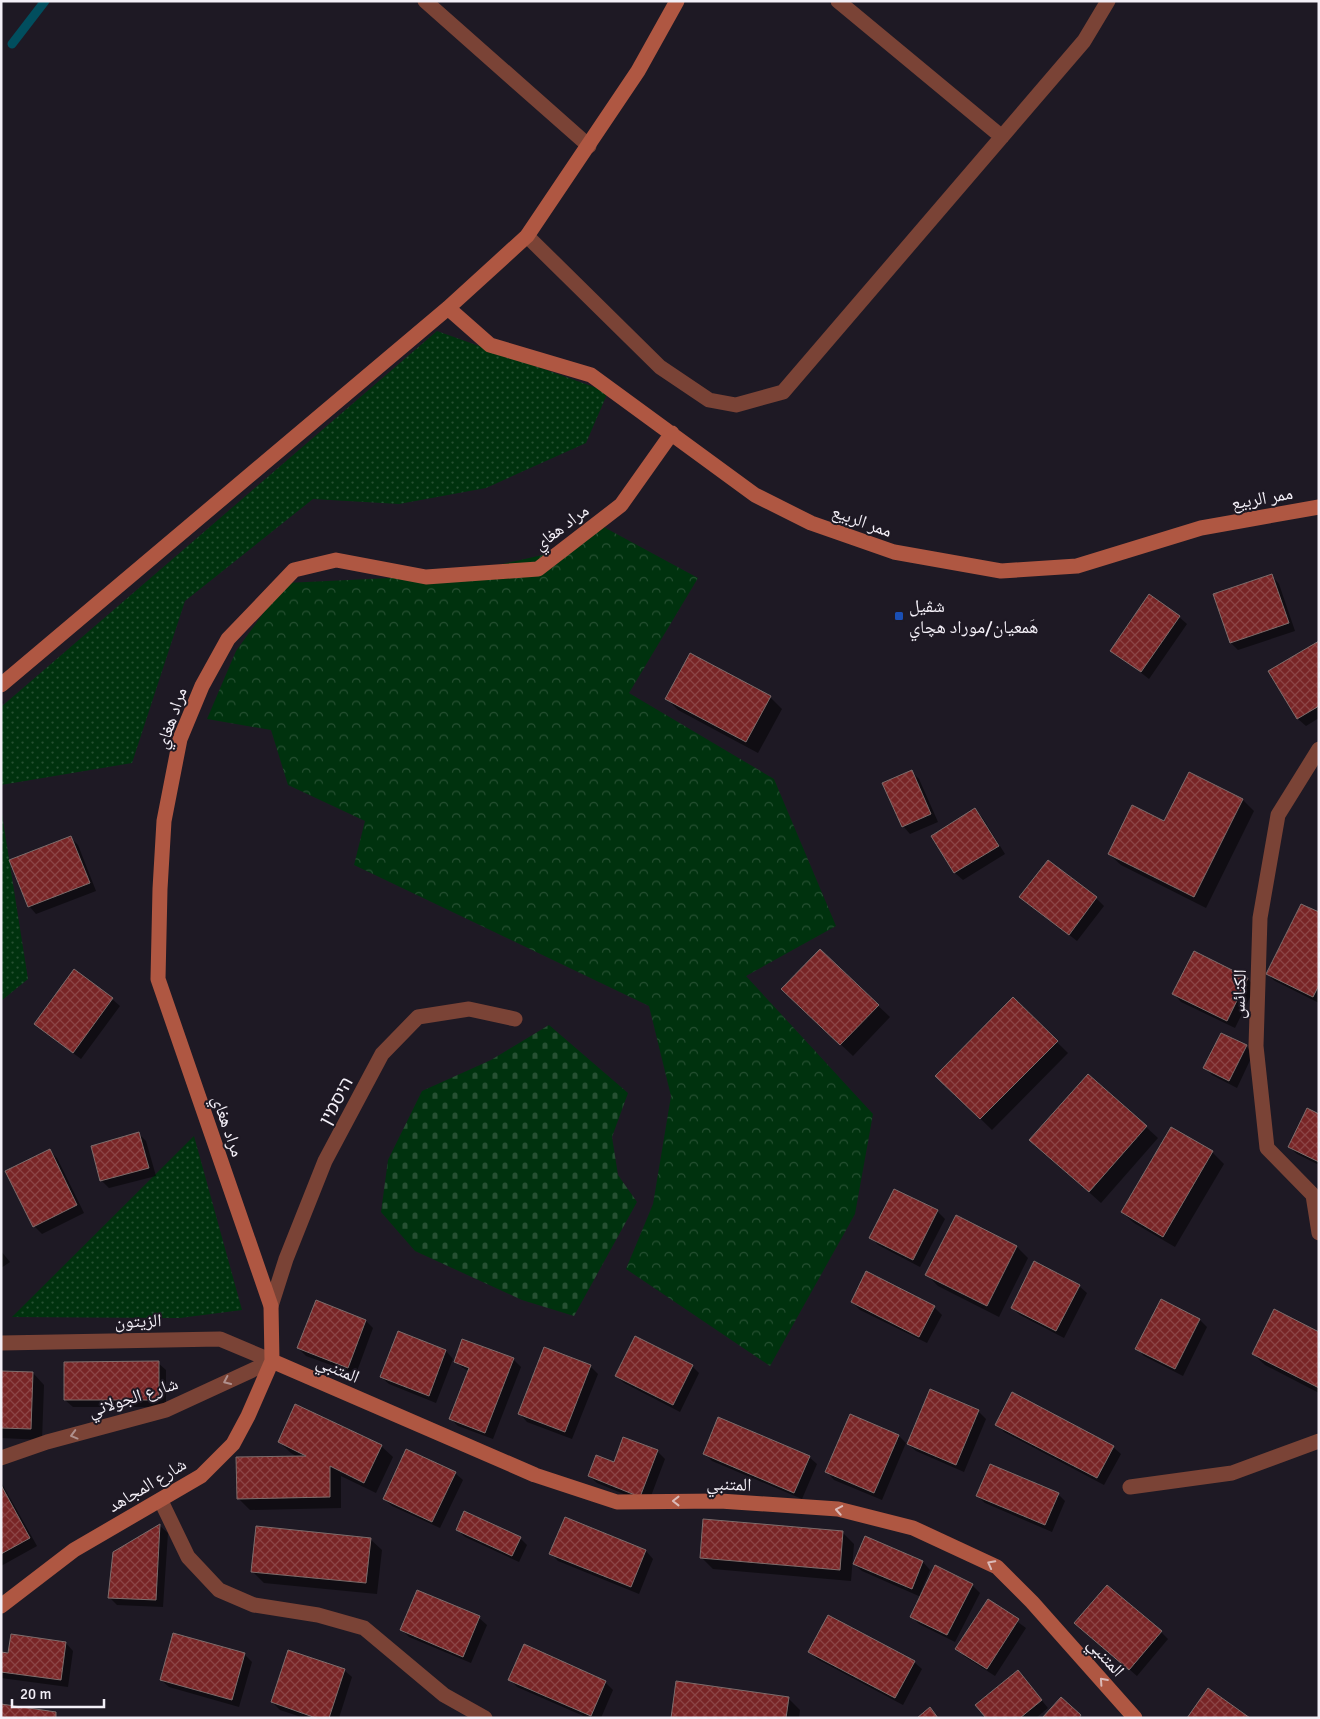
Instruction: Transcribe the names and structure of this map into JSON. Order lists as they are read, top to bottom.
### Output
{
  "streets": {
    "street": [
      "ممر الربيع",
      "مراد هغاي",
      "الكنائس",
      "היסמין",
      "الزيتون",
      "المتنبي",
      "شارع الجولاني",
      "شارع المجاهد"
    ]
  },
  "crossings": [
    ["ممر الربيع", "مراد هغاي"],
    ["مراد هغاي", "היסמין"],
    ["مراد هغاي", "الزيتون"],
    ["مراد هغاي", "المتنبي"],
    ["مراد هغاي", "شارع الجولاني"],
    ["مراد هغاي", "شارع المجاهد"],
    ["الزيتون", "المتنبي"],
    ["الزيتون", "شارع الجولاني"],
    ["الزيتون", "شارع المجاهد"],
    ["المتنبي", "شارع الجولاني"],
    ["المتنبي", "شارع المجاهد"],
    ["شارع الجولاني", "شارع المجاهد"]
  ],
  "one_way": ["المتنبي", "شارع الجولاني"],
  "places": {
    "transit": ["شڤيل هَمعيان/موراد هچاي"]
  },
  "scale_bar": "20 m"
}
